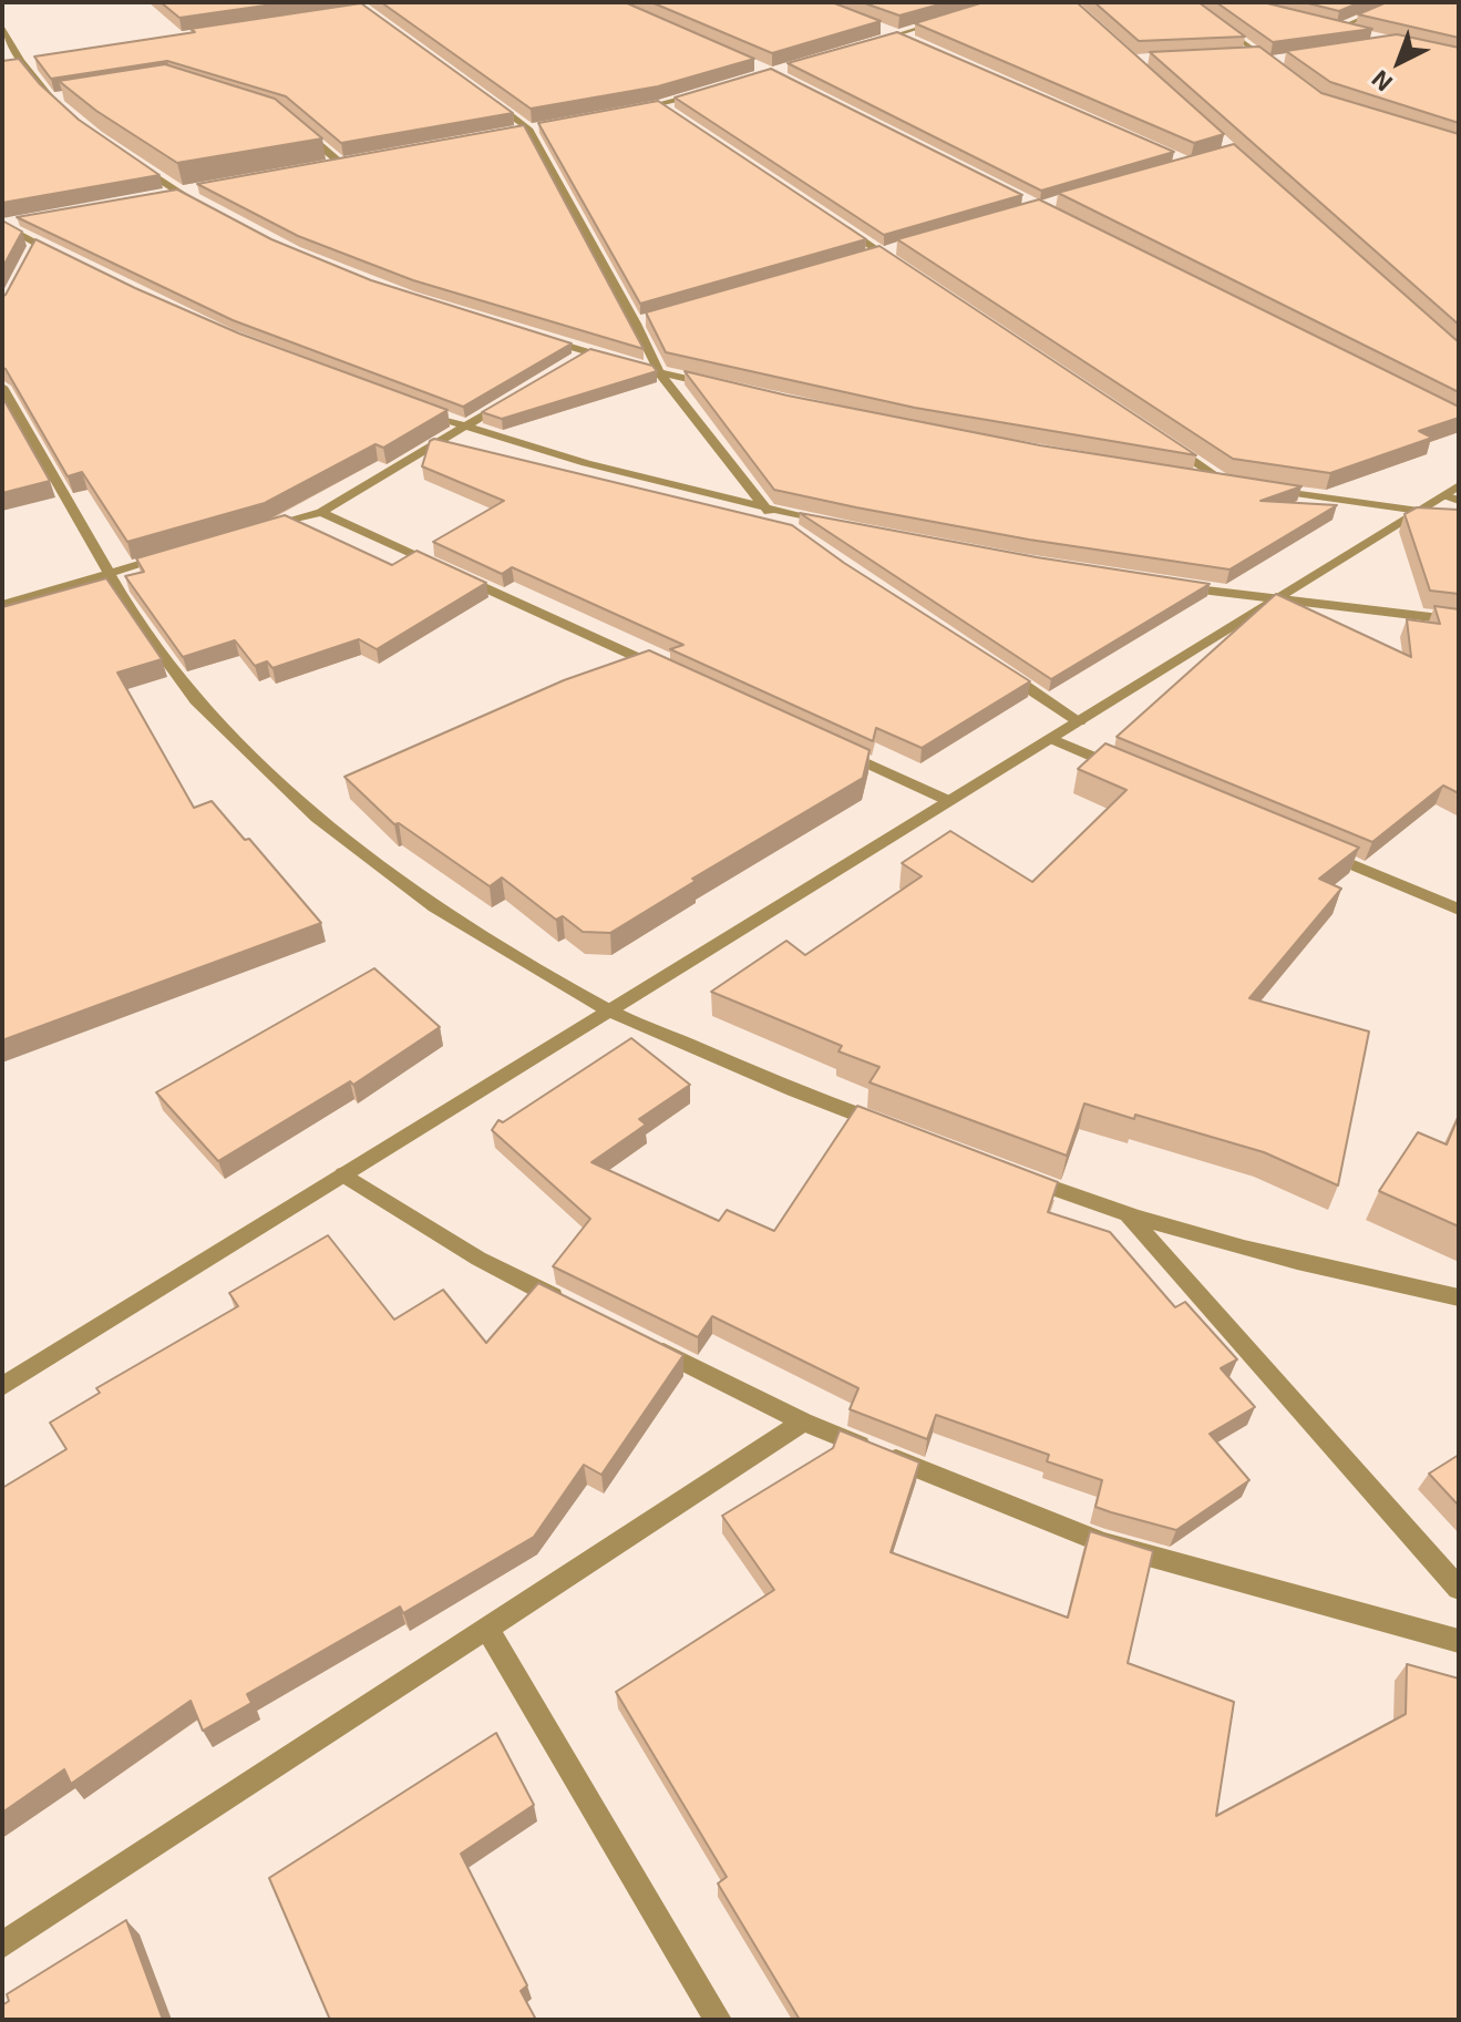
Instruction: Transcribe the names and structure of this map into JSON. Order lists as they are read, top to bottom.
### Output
{
  "north": "bottom left"
}
